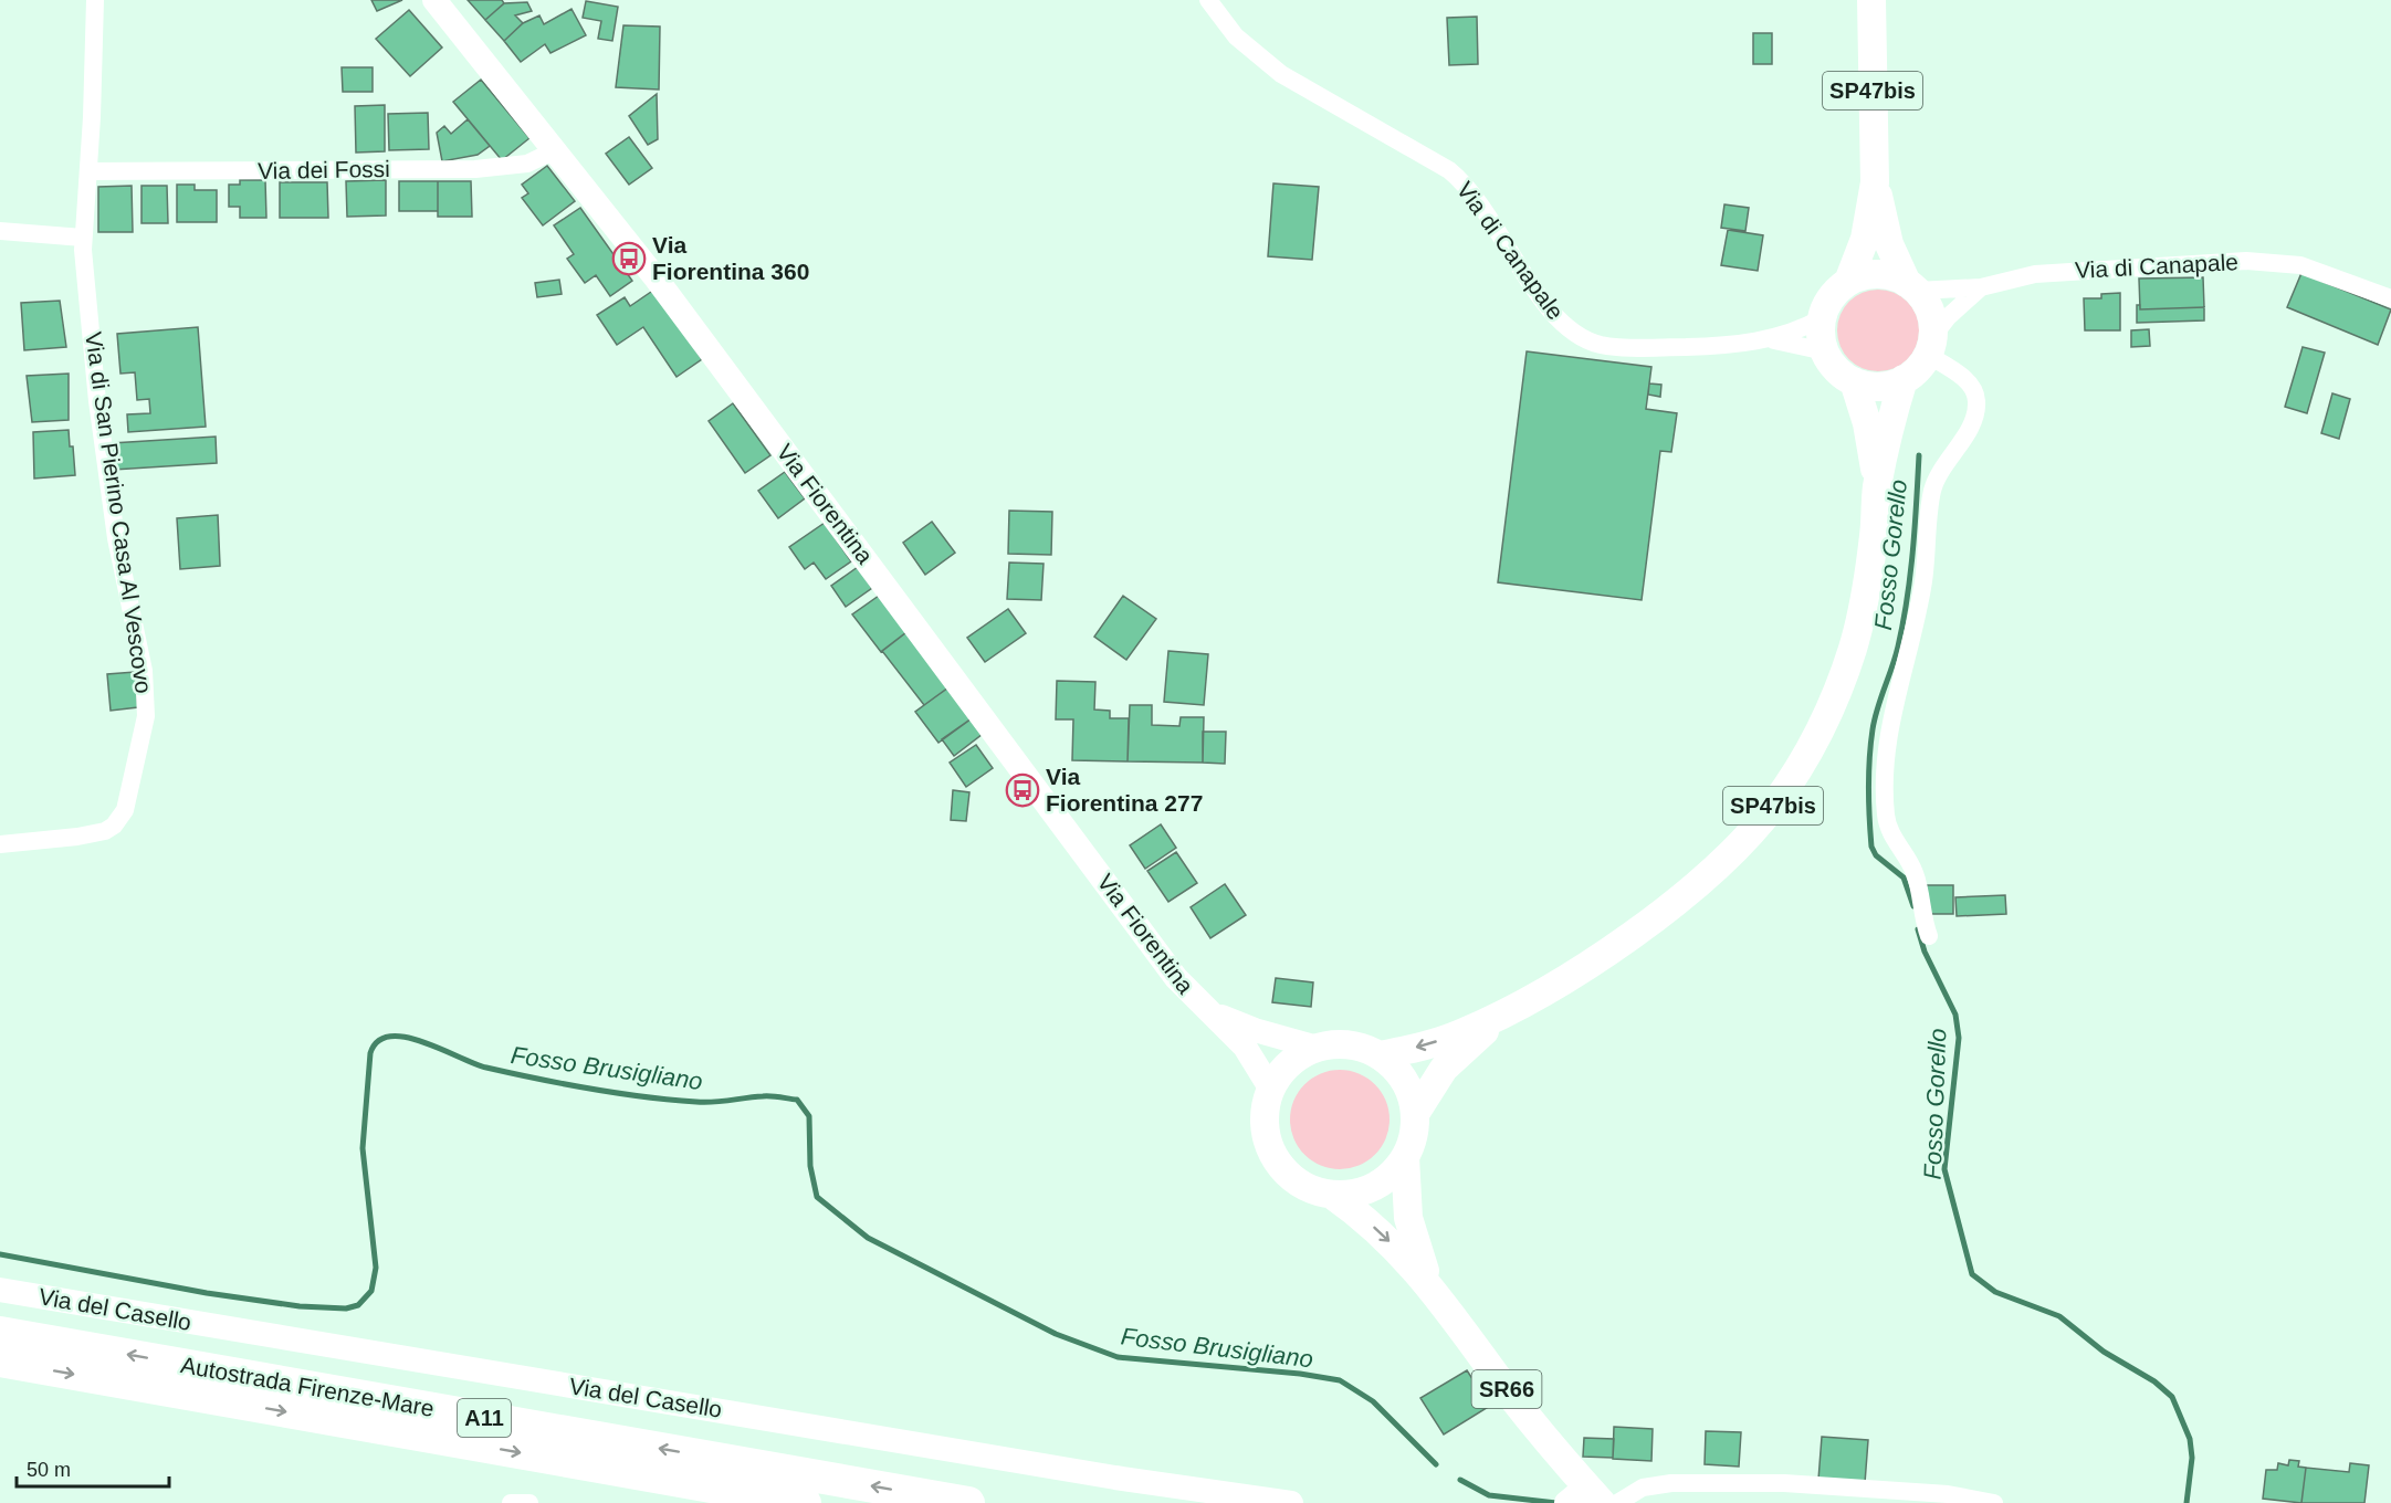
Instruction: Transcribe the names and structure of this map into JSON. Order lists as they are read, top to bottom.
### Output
{
  "streets": {
    "highway": ["Autostrada Firenze-Mare", "A11"],
    "main road": ["SP47bis", "SR66"],
    "street": [
      "Via dei Fossi",
      "Via di Canapale",
      "Via Fiorentina",
      "Via di San Pierino Casa Al Vescovo",
      "Via del Casello"
    ]
  },
  "crossings": [
    ["SP47bis", "Via di Canapale"],
    ["SP47bis", "Via Fiorentina"],
    ["SP47bis", "SR66"],
    ["Via dei Fossi", "Via Fiorentina"],
    ["Via dei Fossi", "Via di San Pierino Casa Al Vescovo"],
    ["Via Fiorentina", "SR66"]
  ],
  "water": ["Fosso Gorello", "Fosso Brusigliano"],
  "places": {
    "bus stop": ["Via Fiorentina 360", "Via Fiorentina 277"]
  },
  "scale_bar": "50 m"
}
